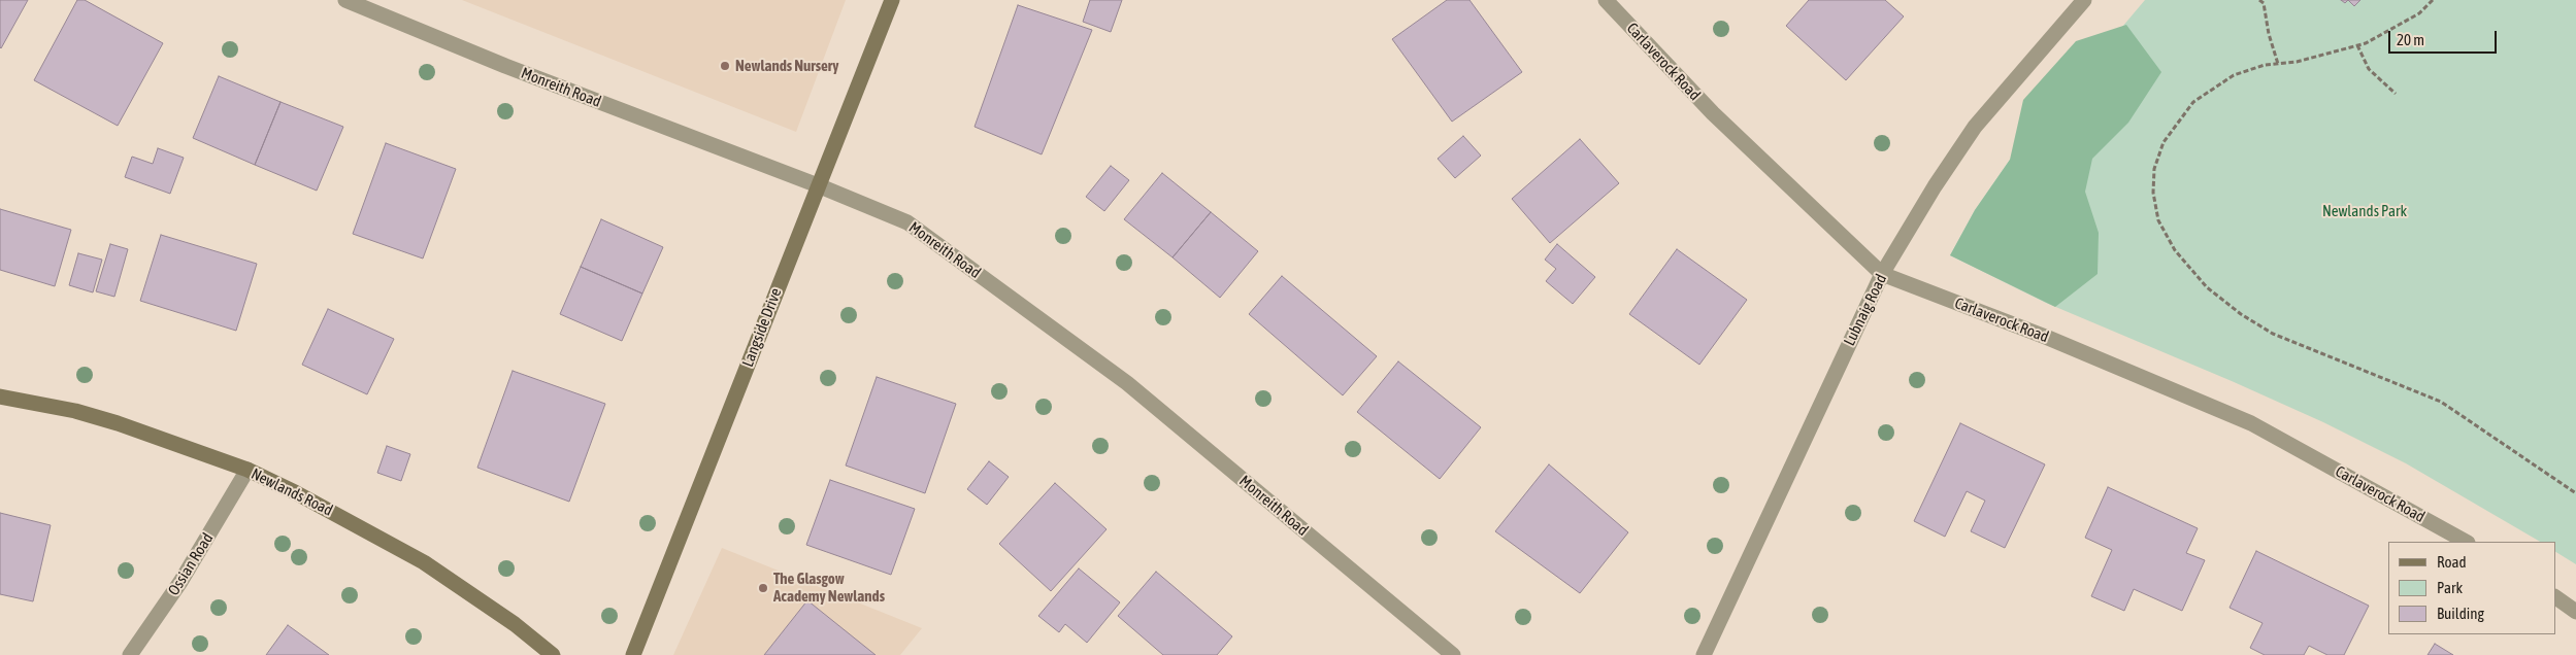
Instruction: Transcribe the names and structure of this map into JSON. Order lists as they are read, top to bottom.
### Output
{
  "streets": {
    "street": [
      "Carlaverock Road",
      "Monreith Road",
      "Lubnaig Road",
      "Langside Drive",
      "Newlands Road",
      "Ossian Road"
    ]
  },
  "crossings": [
    ["Carlaverock Road", "Lubnaig Road"],
    ["Monreith Road", "Langside Drive"],
    ["Newlands Road", "Ossian Road"]
  ],
  "parks": ["Newlands Park"],
  "places": ["Newlands Nursery", "The Glasgow Academy Newlands"],
  "legend": ["Road", "Park", "Building"],
  "scale_bar": "20 m"
}
